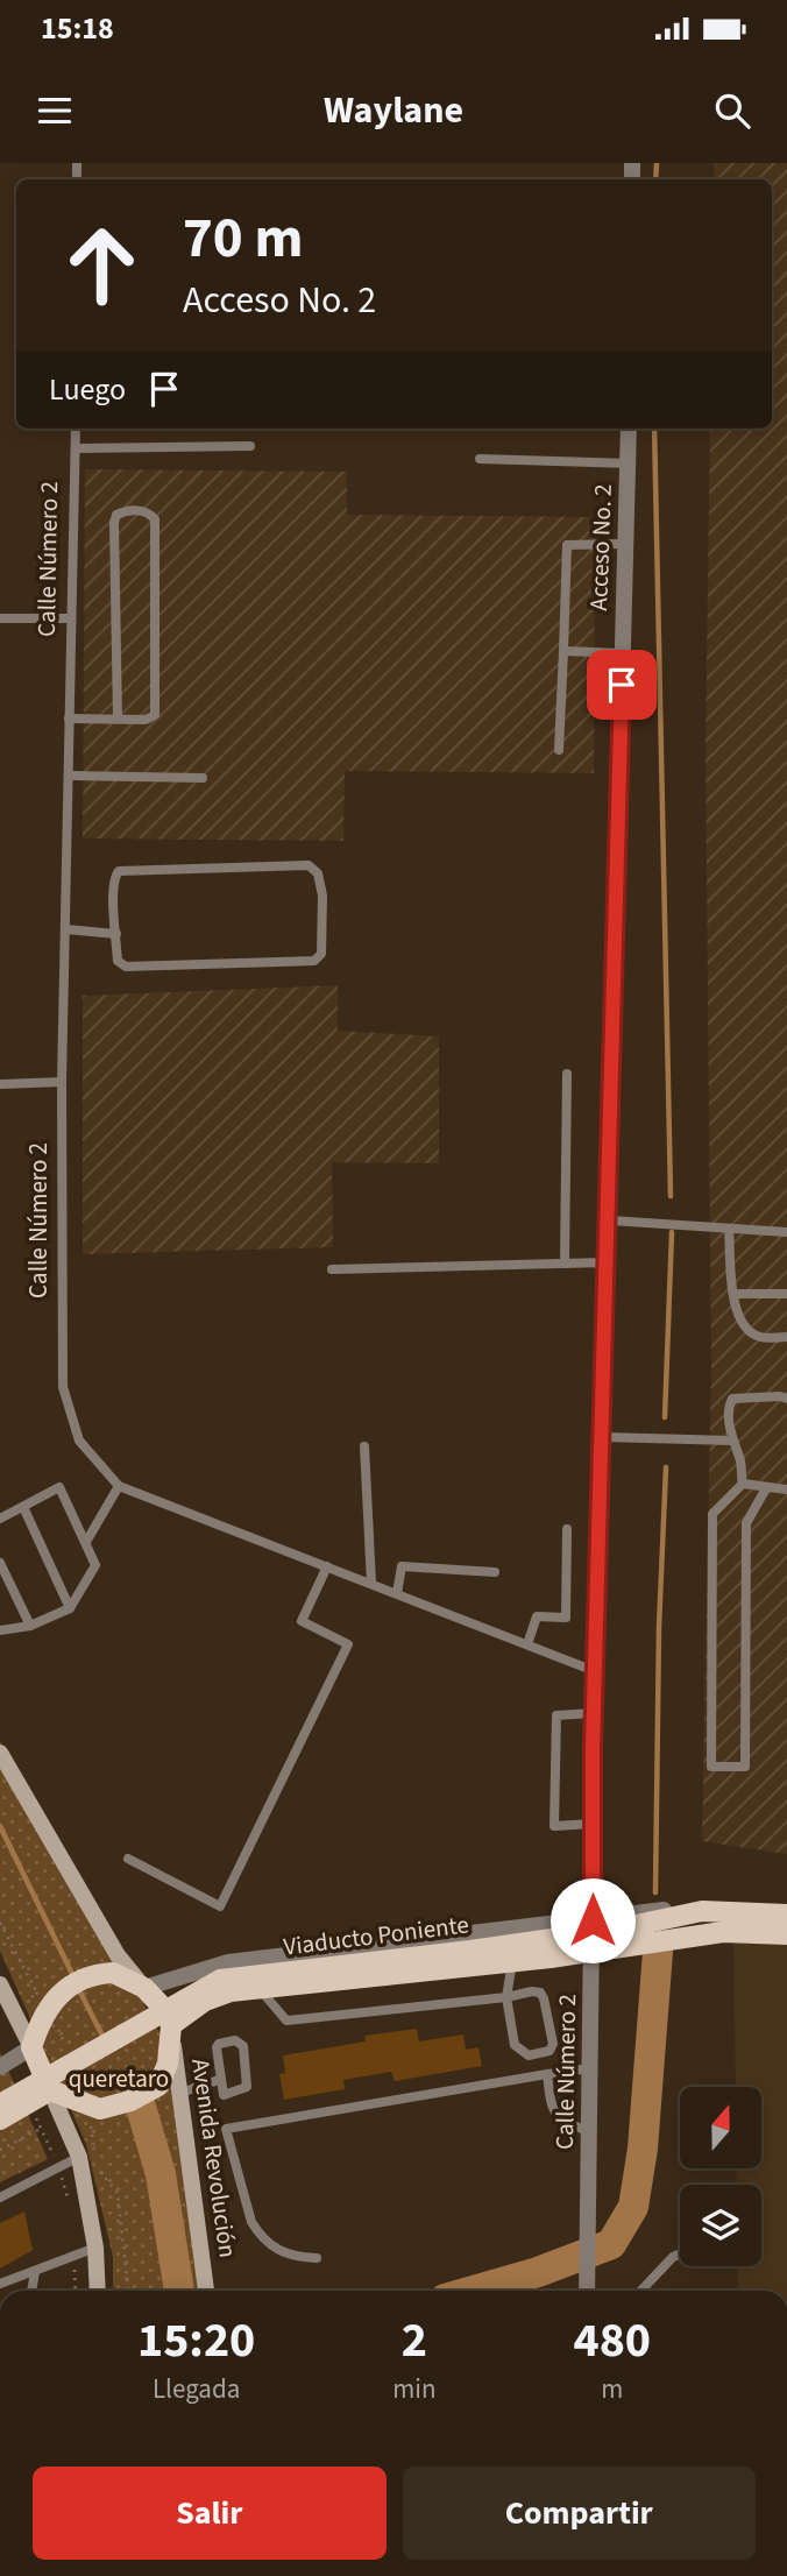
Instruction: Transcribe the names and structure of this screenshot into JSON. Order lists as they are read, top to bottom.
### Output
{
  "streets": {
    "main road": ["Viaducto Poniente", "Avenida Revolución"],
    "street": ["Acceso No. 2", "Calle Número 2"]
  },
  "crossings": [
    ["Acceso No. 2", "Calle Número 2"]
  ],
  "parks": ["queretaro"],
  "north": "top",
  "page": {
    "status": "15:18",
    "header": "Waylane",
    "turn": ["70 m", "Acceso No. 2"],
    "then": "Luego",
    "eta": [
      "15:20",
      "Llegada",
      "2",
      "min",
      "480",
      "m"
    ],
    "buttons": ["Salir", "Compartir"]
  }
}
